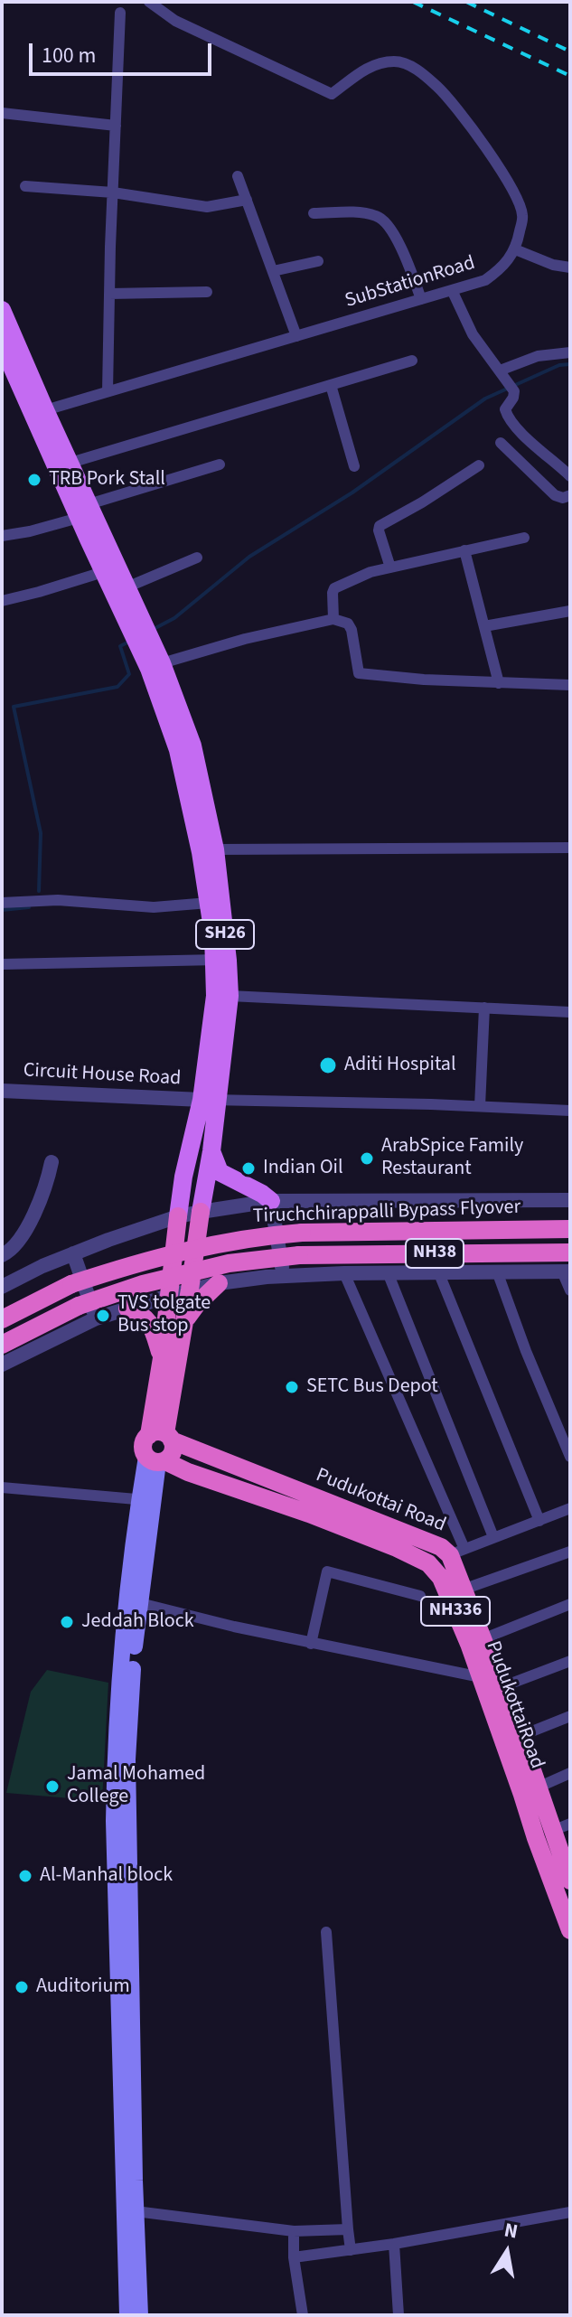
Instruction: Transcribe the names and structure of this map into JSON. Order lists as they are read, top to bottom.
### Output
{
  "streets": {
    "highway": [
      "Tiruchchirappalli Bypass Flyover",
      "NH38",
      "Pudukottai Road",
      "NH336",
      "PudukottaiRoad"
    ],
    "main road": ["SH26"],
    "street": ["SubStationRoad", "Circuit House Road"]
  },
  "crossings": [
    ["SubStationRoad", "SH26"],
    ["SH26", "Circuit House Road"],
    ["Pudukottai Road", "PudukottaiRoad"]
  ],
  "places": [
    "TRB Pork Stall",
    "Aditi Hospital",
    "ArabSpice Family Restaurant",
    "Indian Oil",
    "TVS tolgate Bus stop",
    "SETC Bus Depot",
    "Jeddah Block",
    "Jamal Mohamed College",
    "Al-Manhal block",
    "Auditorium"
  ],
  "scale_bar": "100 m",
  "north": "top"
}
